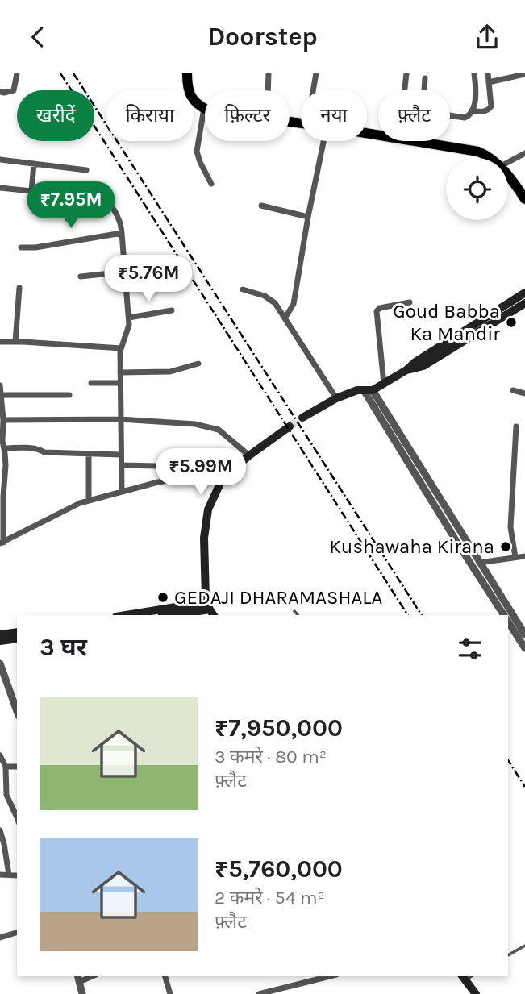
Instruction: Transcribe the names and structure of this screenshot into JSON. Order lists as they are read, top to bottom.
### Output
{
  "places": ["Goud Babba Ka Mandir", "Kushawaha Kirana", "GEDAJI DHARAMASHALA"],
  "page": {
    "header": "Doorstep",
    "chip": [
      "खरीदें",
      "किराया",
      "फ़िल्टर",
      "नया",
      "फ़्लैट"
    ],
    "price": ["₹7.95M", "₹5.76M", "₹5.99M"],
    "heading": "3 घर",
    "list": [
      {
        "name": "₹7,950,000",
        "note": "3 कमरे · 80 m² · फ़्लैट"
      },
      {
        "name": "₹5,760,000",
        "note": "2 कमरे · 54 m² · फ़्लैट"
      }
    ]
  }
}
